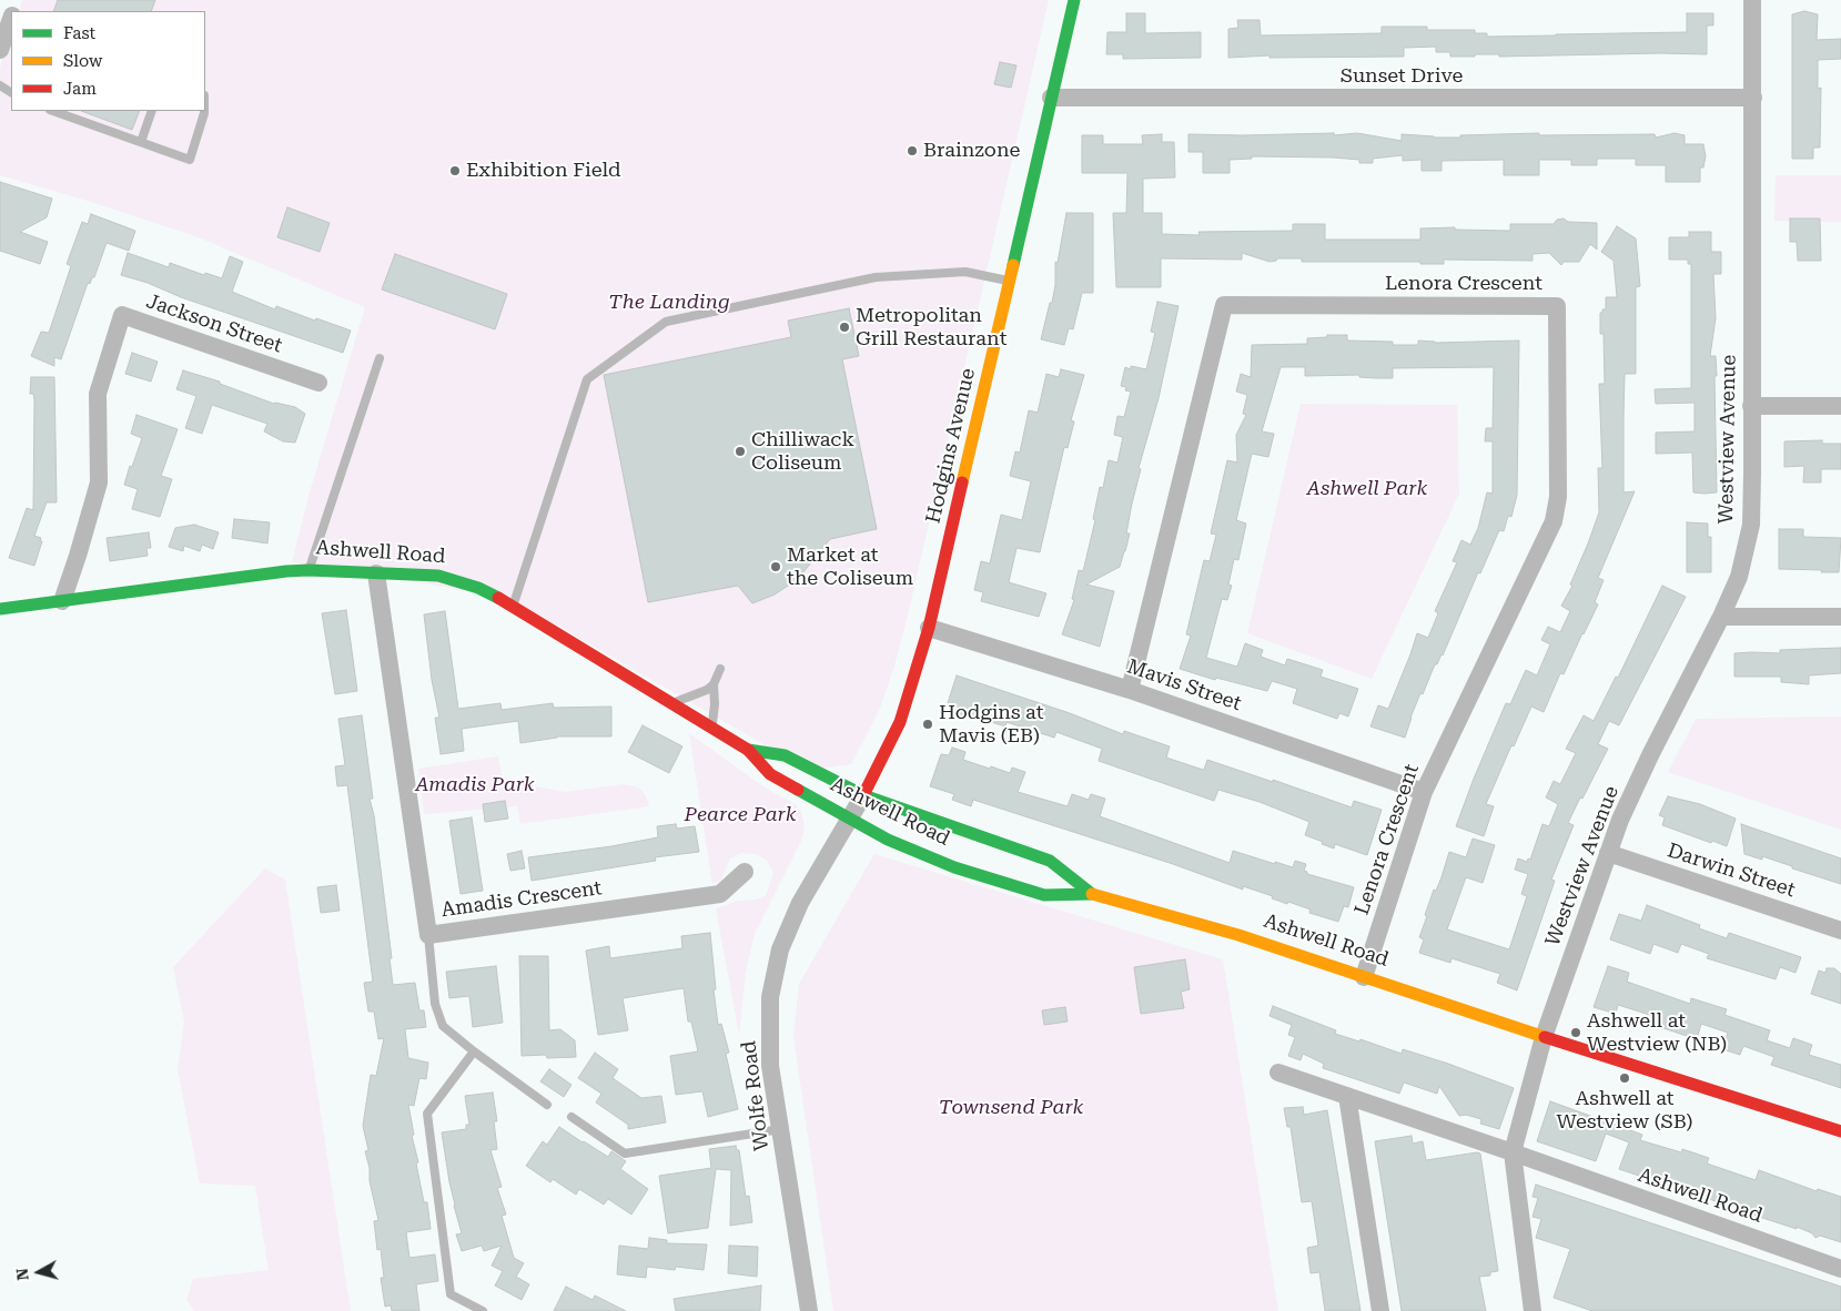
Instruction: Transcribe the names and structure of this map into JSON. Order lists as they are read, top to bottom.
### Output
{
  "streets": {
    "street": [
      "Sunset Drive",
      "Lenora Crescent",
      "Jackson Street",
      "Westview Avenue",
      "Hodgins Avenue",
      "Ashwell Road",
      "Mavis Street",
      "Darwin Street",
      "Amadis Crescent",
      "Wolfe Road"
    ]
  },
  "crossings": [
    ["Sunset Drive", "Westview Avenue"],
    ["Sunset Drive", "Hodgins Avenue"],
    ["Lenora Crescent", "Ashwell Road"],
    ["Lenora Crescent", "Mavis Street"],
    ["Jackson Street", "Ashwell Road"],
    ["Westview Avenue", "Ashwell Road"],
    ["Westview Avenue", "Darwin Street"],
    ["Hodgins Avenue", "Ashwell Road"],
    ["Hodgins Avenue", "Mavis Street"],
    ["Hodgins Avenue", "Wolfe Road"],
    ["Ashwell Road", "Amadis Crescent"],
    ["Ashwell Road", "Wolfe Road"]
  ],
  "parks": [
    "The Landing",
    "Ashwell Park",
    "Amadis Park",
    "Pearce Park",
    "Townsend Park"
  ],
  "places": [
    "Brainzone",
    "Exhibition Field",
    "Metropolitan Grill Restaurant",
    "Chilliwack Coliseum",
    "Market at the Coliseum",
    "Hodgins at Mavis (EB)",
    "Ashwell at Westview (NB)",
    "Ashwell at Westview (SB)"
  ],
  "legend": ["Fast", "Slow", "Jam"],
  "north": "left"
}
